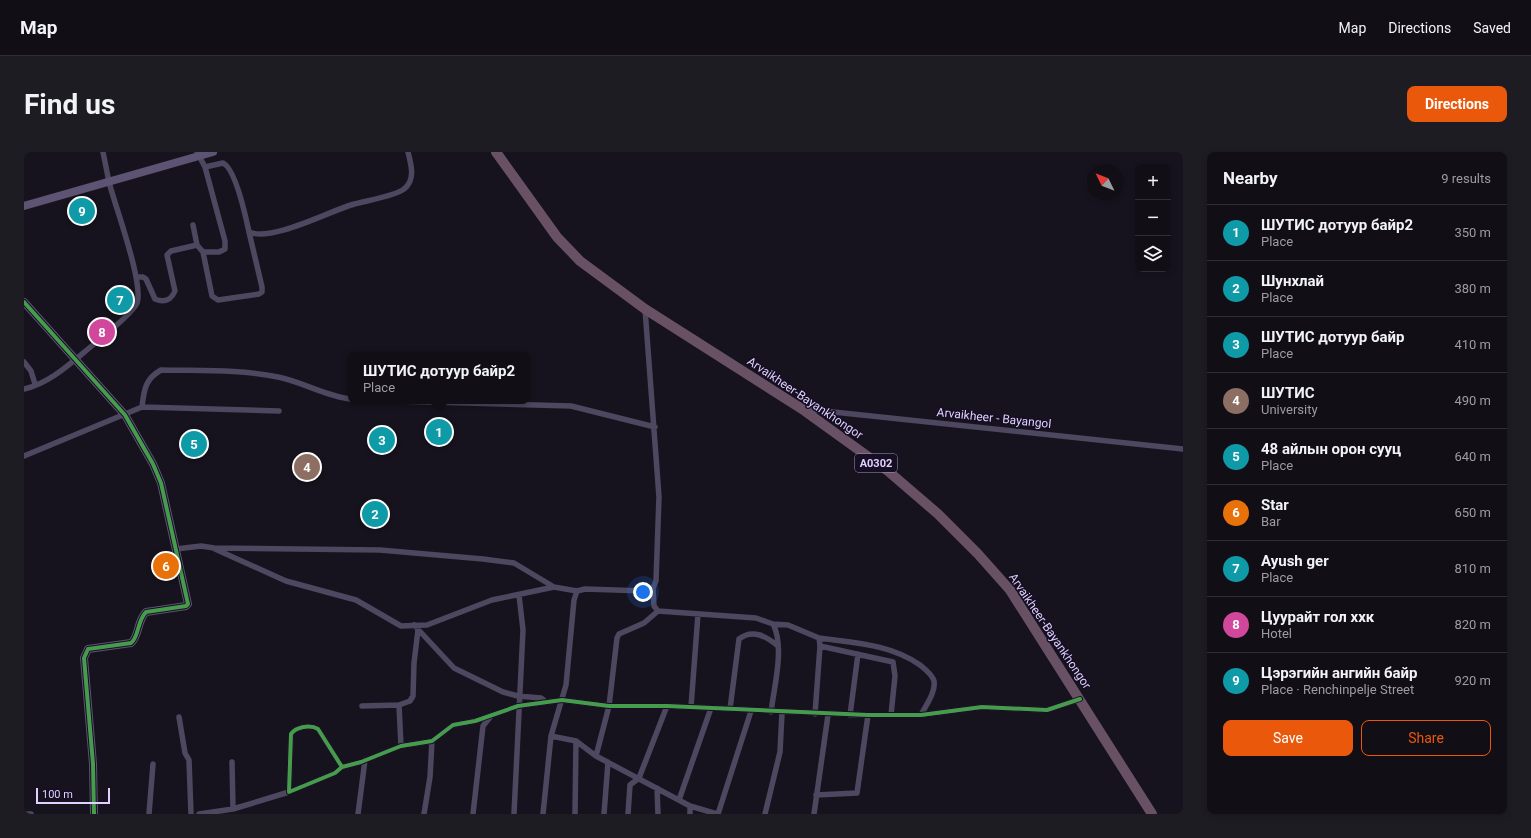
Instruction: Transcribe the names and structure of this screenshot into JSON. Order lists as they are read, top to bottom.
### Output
{
  "streets": {
    "highway": ["Arvaikheer-Bayankhongor", "A0302"],
    "street": ["Arvaikheer - Bayangol"]
  },
  "crossings": [
    ["Arvaikheer-Bayankhongor", "Arvaikheer - Bayangol"]
  ],
  "scale_bar": "100 m",
  "north": "top left",
  "page": {
    "header": "Map",
    "nav": ["Map", "Directions", "Saved"],
    "buttons": [
      "Directions",
      ["Save", "Share"]
    ],
    "title": "Find us",
    "heading": ["Nearby", "9 results"],
    "map_buttons": ["+", "−"],
    "pins": [
      "9",
      "7",
      "8",
      "1",
      "3",
      "5",
      "4",
      "2",
      "6"
    ],
    "list": [
      {
        "mark": "1",
        "name": "ШУТИС дотуур байр2",
        "note": "Place",
        "value": "350 m"
      },
      {
        "mark": "2",
        "name": "Шунхлай",
        "note": "Place",
        "value": "380 m"
      },
      {
        "mark": "3",
        "name": "ШУТИС дотуур байр",
        "note": "Place",
        "value": "410 m"
      },
      {
        "mark": "4",
        "name": "ШУТИС",
        "note": "University",
        "value": "490 m"
      },
      {
        "mark": "5",
        "name": "48 айлын орон сууц",
        "note": "Place",
        "value": "640 m"
      },
      {
        "mark": "6",
        "name": "Star",
        "note": "Bar",
        "value": "650 m"
      },
      {
        "mark": "7",
        "name": "Ayush ger",
        "note": "Place",
        "value": "810 m"
      },
      {
        "mark": "8",
        "name": "Цуурайт гол ххк",
        "note": "Hotel",
        "value": "820 m"
      },
      {
        "mark": "9",
        "name": "Цэрэгийн ангийн байр",
        "note": "Place · Renchinpelje Street",
        "value": "920 m"
      }
    ],
    "popup": ["ШУТИС дотуур байр2", "Place"],
    "scale": "100 m"
  }
}
